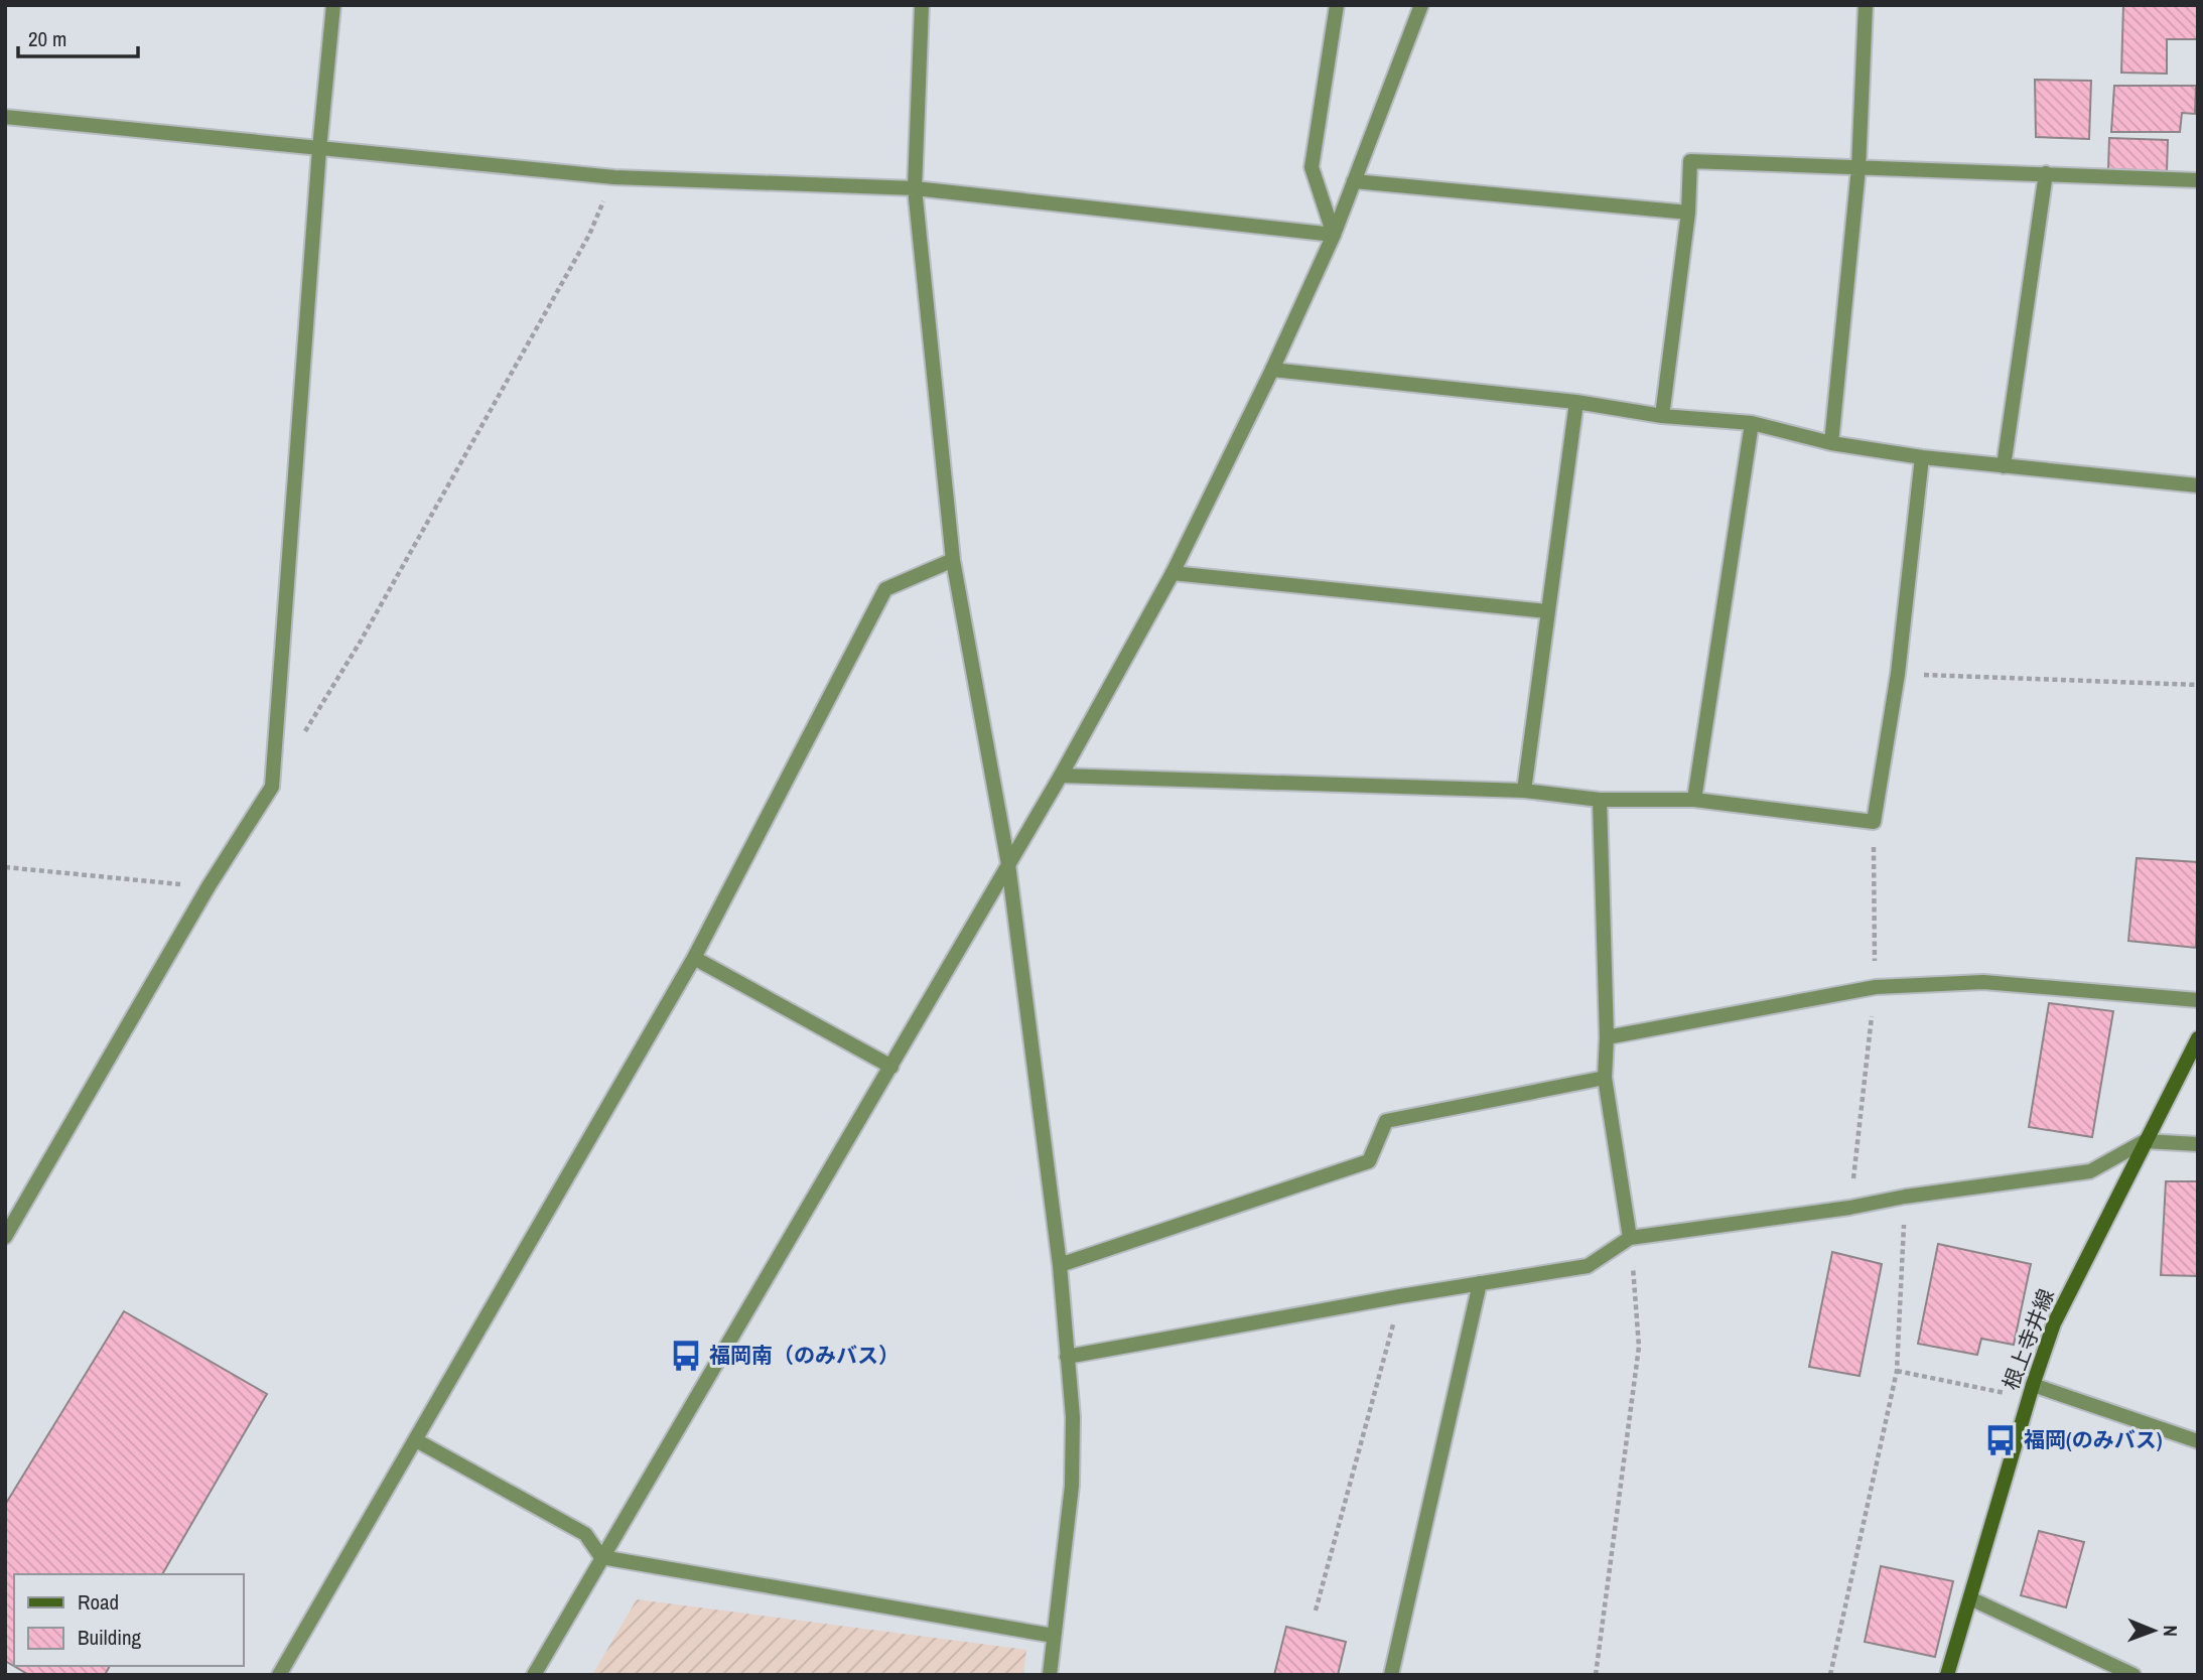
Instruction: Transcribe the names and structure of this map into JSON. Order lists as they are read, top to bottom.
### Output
{
  "streets": {
    "main road": ["根上寺井線"]
  },
  "places": {
    "bus stop": ["福岡南（のみバス）", "福岡(のみバス)"]
  },
  "legend": ["Road", "Building"],
  "scale_bar": "20 m",
  "north": "right"
}
